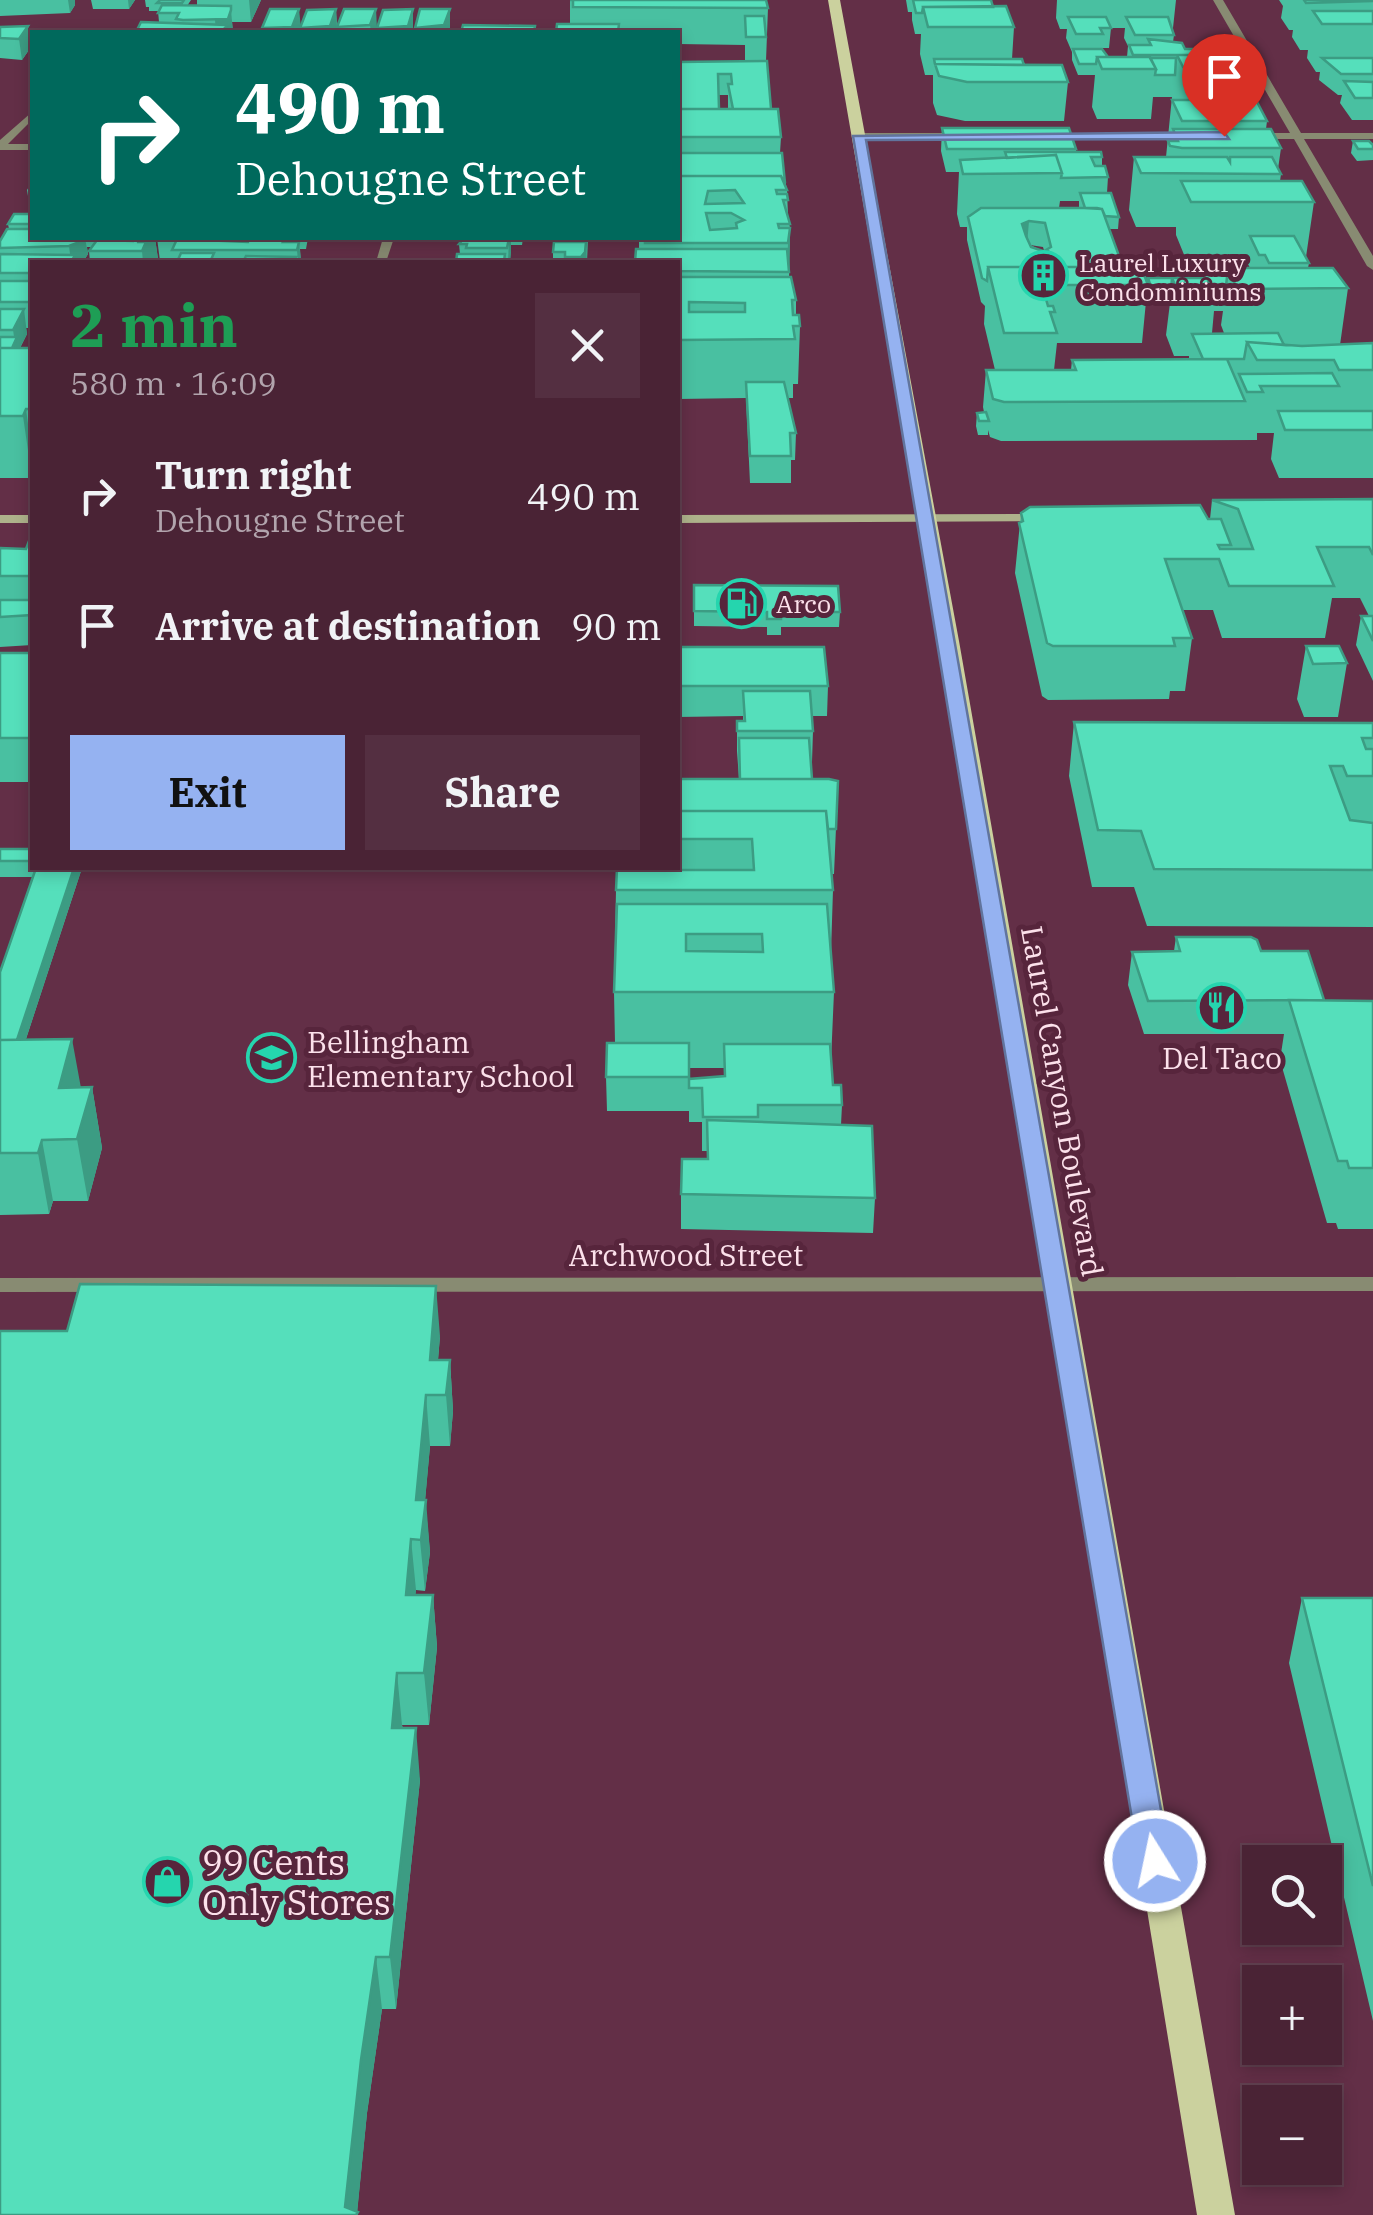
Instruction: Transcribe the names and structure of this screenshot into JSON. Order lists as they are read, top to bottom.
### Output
{
  "streets": {
    "main road": ["Laurel Canyon Boulevard"],
    "street": ["Archwood Street"]
  },
  "crossings": [
    ["Laurel Canyon Boulevard", "Archwood Street"]
  ],
  "places": {
    "building": ["Laurel Luxury Condominiums"],
    "fuel station": ["Arco"],
    "restaurant": ["Del Taco"],
    "school or university": ["Bellingham Elementary School"],
    "shop": ["99 Cents Only Stores"]
  },
  "page": {
    "turn": ["490 m", "Dehougne Street"],
    "heading": ["2 min", "580 m · 16:09"],
    "list": [
      {
        "name": "Turn right",
        "note": "Dehougne Street",
        "value": "490 m"
      },
      {
        "name": "Arrive at destination",
        "value": "90 m"
      }
    ],
    "buttons": ["Exit", "Share"],
    "map_buttons": ["+", "−"]
  }
}
